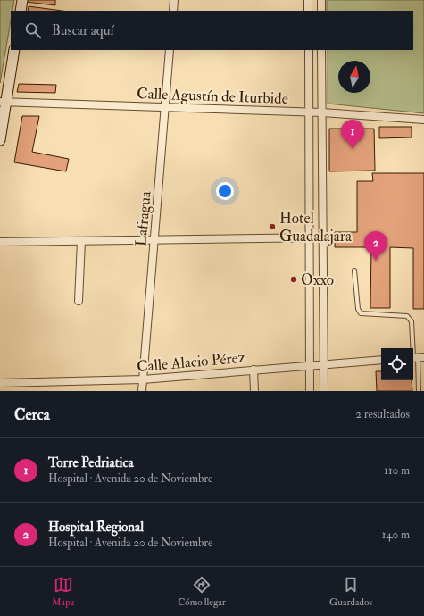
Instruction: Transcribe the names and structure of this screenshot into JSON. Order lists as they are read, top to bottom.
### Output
{
  "streets": {
    "street": ["Calle Agustín de Iturbide", "Lafragua", "Calle Alacio Pérez"]
  },
  "crossings": [
    ["Calle Agustín de Iturbide", "Lafragua"],
    ["Lafragua", "Calle Alacio Pérez"]
  ],
  "places": ["Hotel Guadalajara", "Oxxo"],
  "north": "top",
  "page": {
    "search": "Buscar aquí",
    "pins": ["1", "2"],
    "heading": ["Cerca", "2 resultados"],
    "list": [
      {
        "mark": "1",
        "name": "Torre Pedriatica",
        "note": "Hospital · Avenida 20 de Noviembre",
        "value": "110 m"
      },
      {
        "mark": "2",
        "name": "Hospital Regional",
        "note": "Hospital · Avenida 20 de Noviembre",
        "value": "140 m"
      }
    ],
    "nav": ["Mapa", "Cómo llegar", "Guardados"]
  }
}
